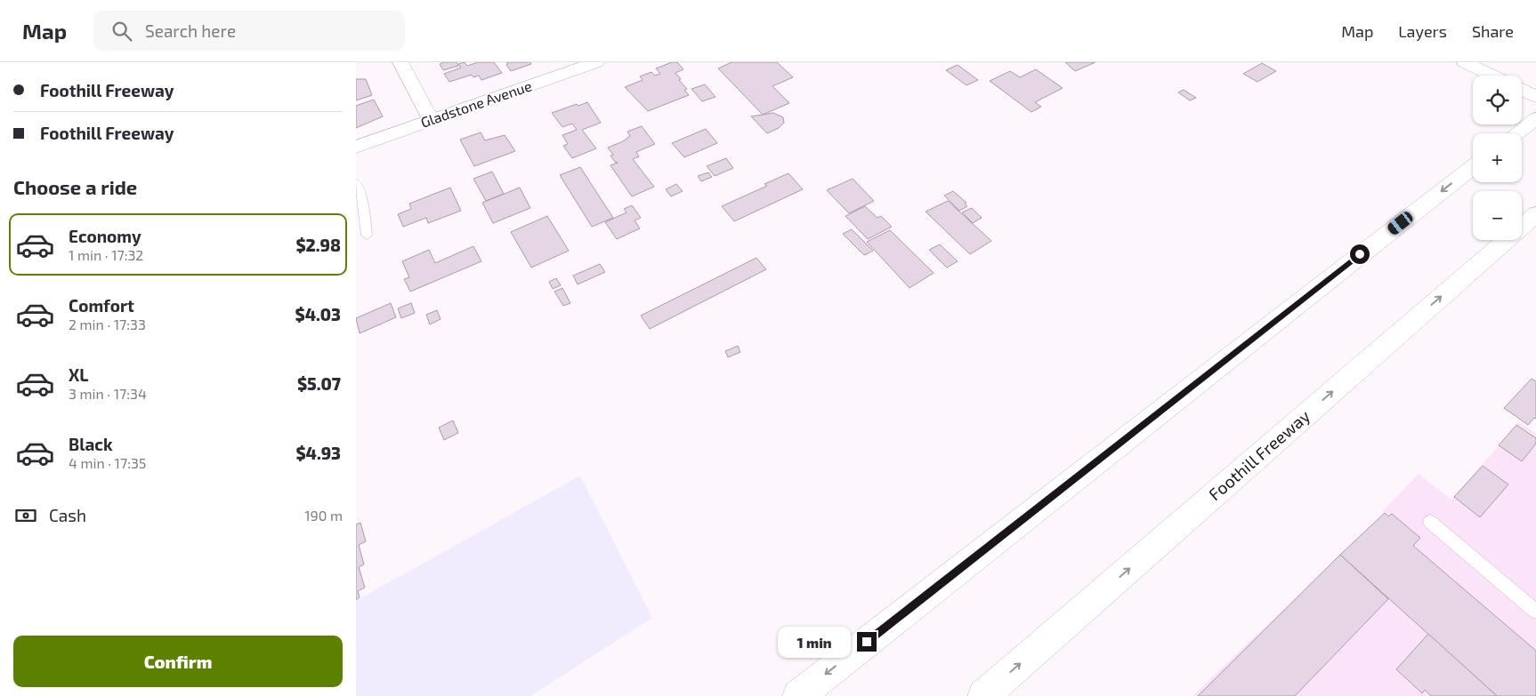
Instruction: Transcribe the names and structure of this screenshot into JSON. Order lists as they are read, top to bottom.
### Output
{
  "streets": {
    "main road": ["Gladstone Avenue", "Foothill Freeway"]
  },
  "page": {
    "header": "Map",
    "search": "Search here",
    "nav": ["Map", "Layers", "Share"],
    "banner": ["Foothill Freeway", "Foothill Freeway"],
    "map_buttons": ["+", "−"],
    "heading": "Choose a ride",
    "list": [
      {
        "name": "Economy",
        "note": "1 min · 17:32",
        "value": "$2.98"
      },
      {
        "name": "Comfort",
        "note": "2 min · 17:33",
        "value": "$4.03"
      },
      {
        "name": "XL",
        "note": "3 min · 17:34",
        "value": "$5.07"
      },
      {
        "name": "Black",
        "note": "4 min · 17:35",
        "value": "$4.93"
      }
    ],
    "pay": ["Cash", "190 m"],
    "buttons": "Confirm",
    "bubble": "1 min"
  }
}
